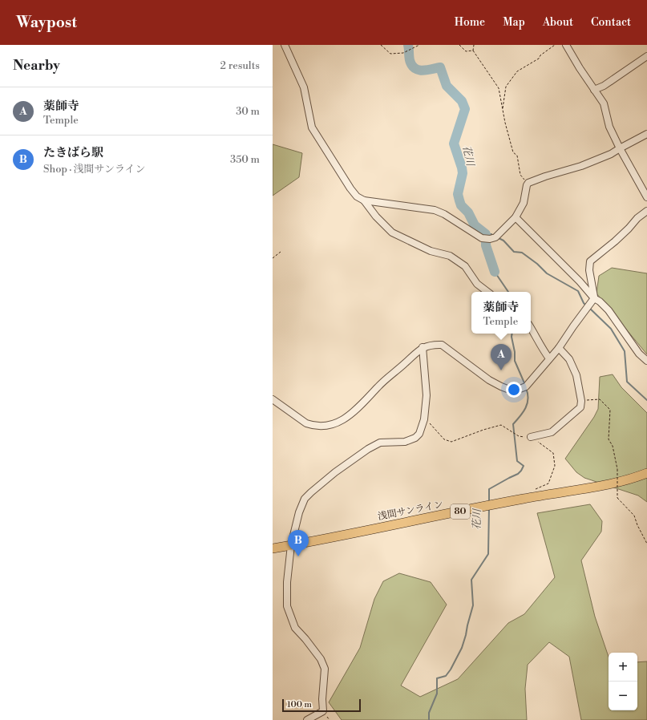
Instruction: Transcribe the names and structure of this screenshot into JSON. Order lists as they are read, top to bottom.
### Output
{
  "streets": {
    "main road": ["浅間サンライン", "80"]
  },
  "water": ["花川"],
  "scale_bar": "100 m",
  "page": {
    "header": "Waypost",
    "nav": [
      "Home",
      "Map",
      "About",
      "Contact"
    ],
    "heading": ["Nearby", "2 results"],
    "list": [
      {
        "mark": "A",
        "name": "薬師寺",
        "note": "Temple",
        "value": "30 m"
      },
      {
        "mark": "B",
        "name": "たきばら駅",
        "note": "Shop · 浅間サンライン",
        "value": "350 m"
      }
    ],
    "popup": ["薬師寺", "Temple"],
    "pins": ["A", "B"],
    "map_buttons": ["+", "−"],
    "scale": "100 m"
  }
}
